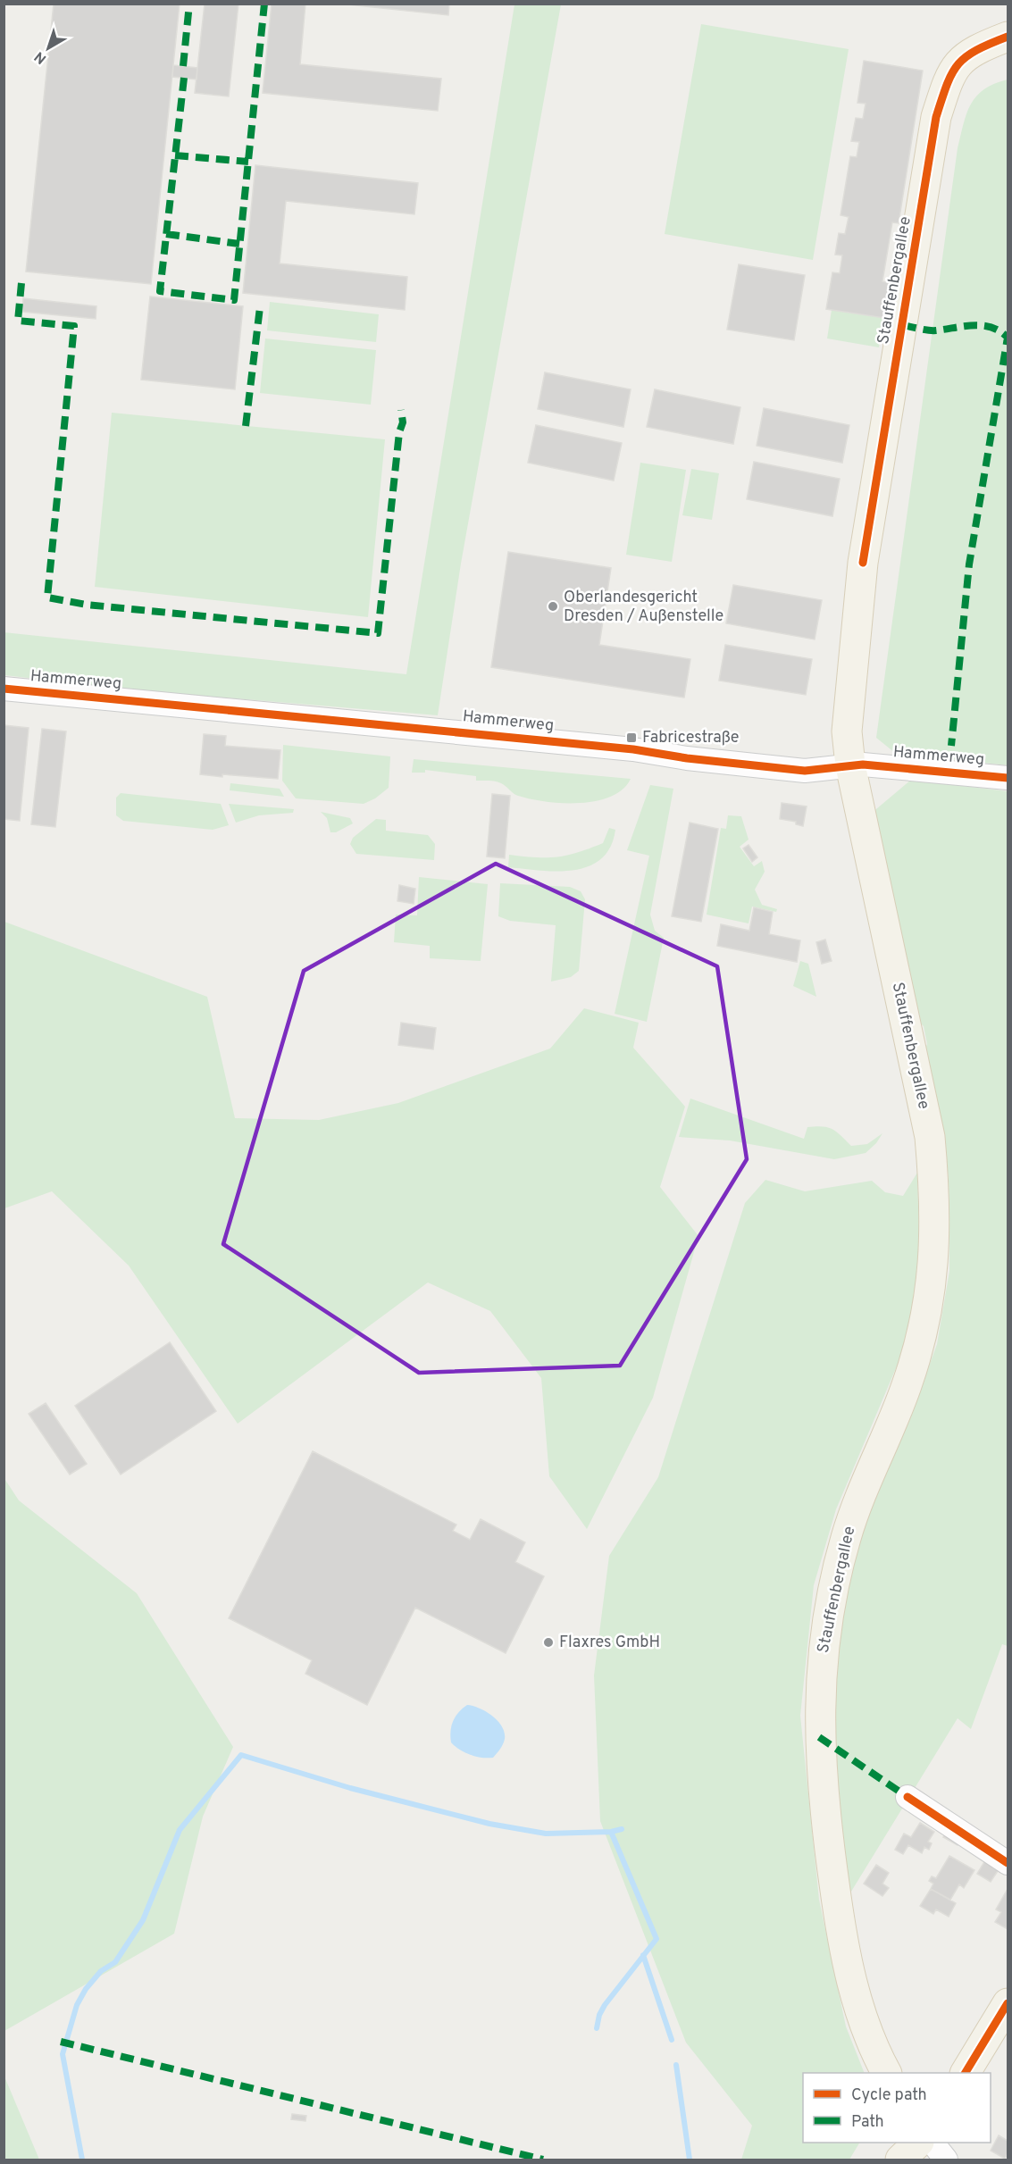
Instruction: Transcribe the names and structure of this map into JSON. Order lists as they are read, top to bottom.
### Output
{
  "streets": {
    "main road": ["Stauffenbergallee"],
    "street": ["Hammerweg"]
  },
  "crossings": [
    ["Stauffenbergallee", "Hammerweg"]
  ],
  "places": {
    "other": ["Oberlandesgericht Dresden / Außenstelle", "Flaxres GmbH"],
    "transit": ["Fabricestraße"]
  },
  "legend": ["Cycle path", "Path"],
  "north": "bottom left"
}
